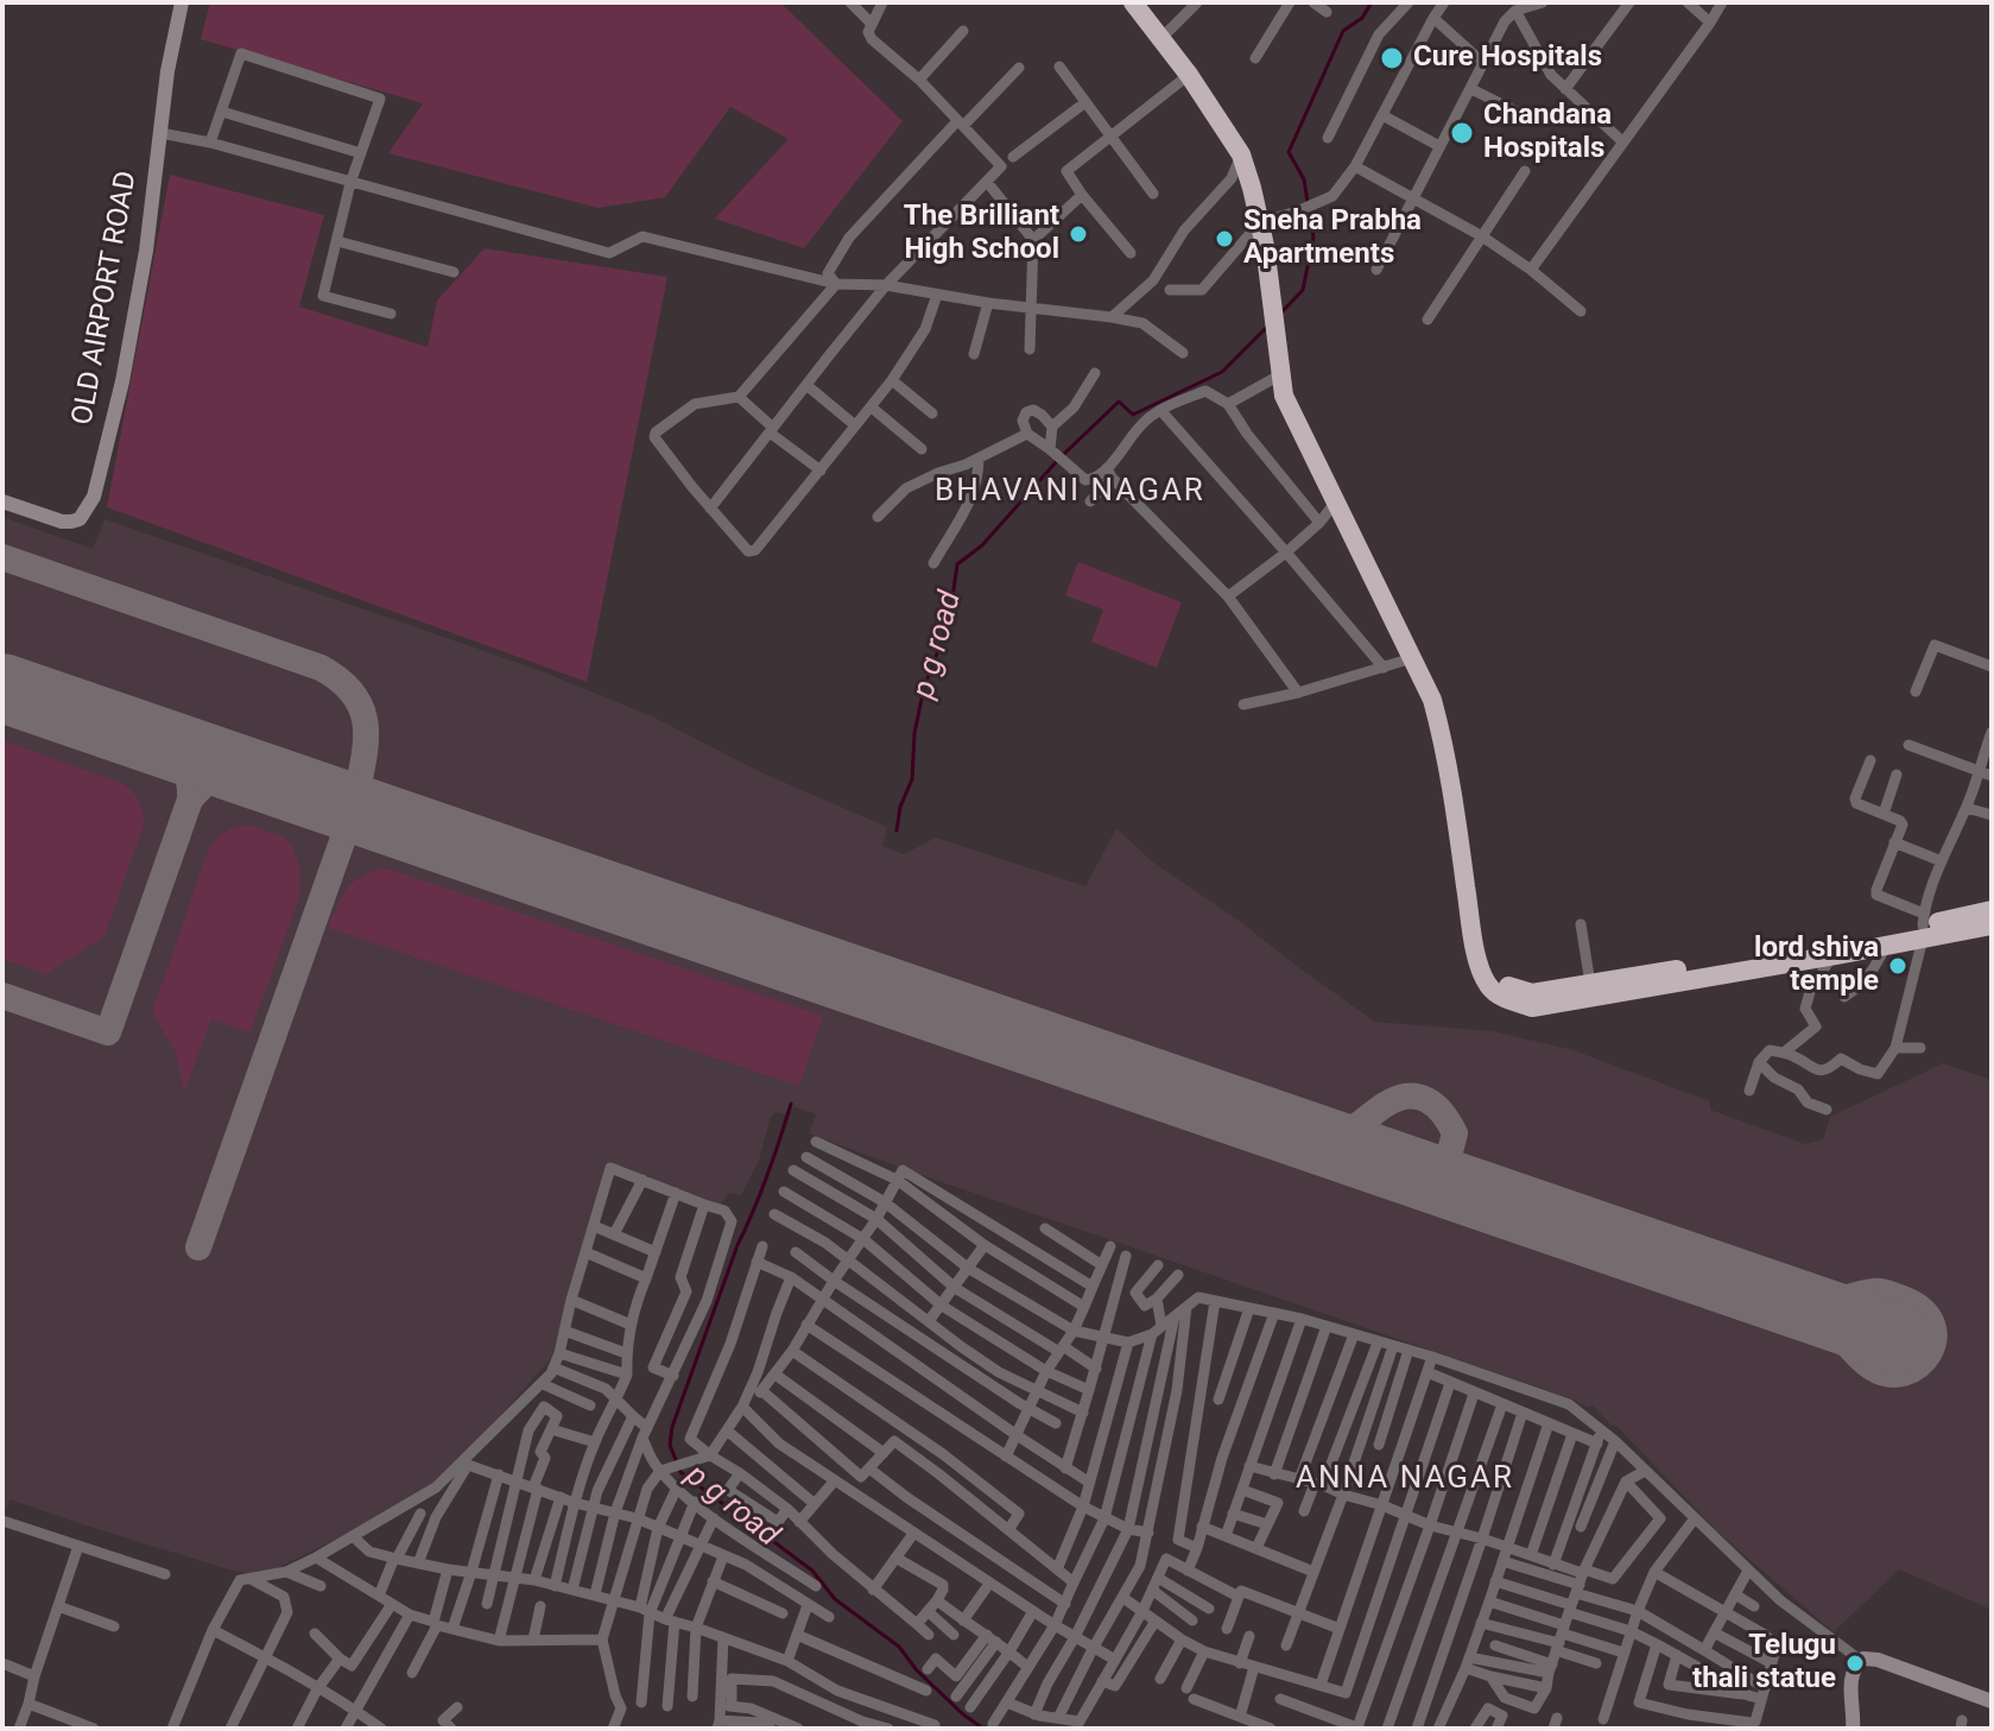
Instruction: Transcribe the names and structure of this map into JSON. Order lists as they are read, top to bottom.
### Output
{
  "streets": {
    "main road": ["OLD AIRPORT ROAD"]
  },
  "districts": ["BHAVANI NAGAR", "ANNA NAGAR"],
  "water": ["p g road"],
  "places": [
    "Cure Hospitals",
    "Chandana Hospitals",
    "The Brilliant High School",
    "Sneha Prabha Apartments",
    "lord shiva temple",
    "Telugu thali statue"
  ]
}
